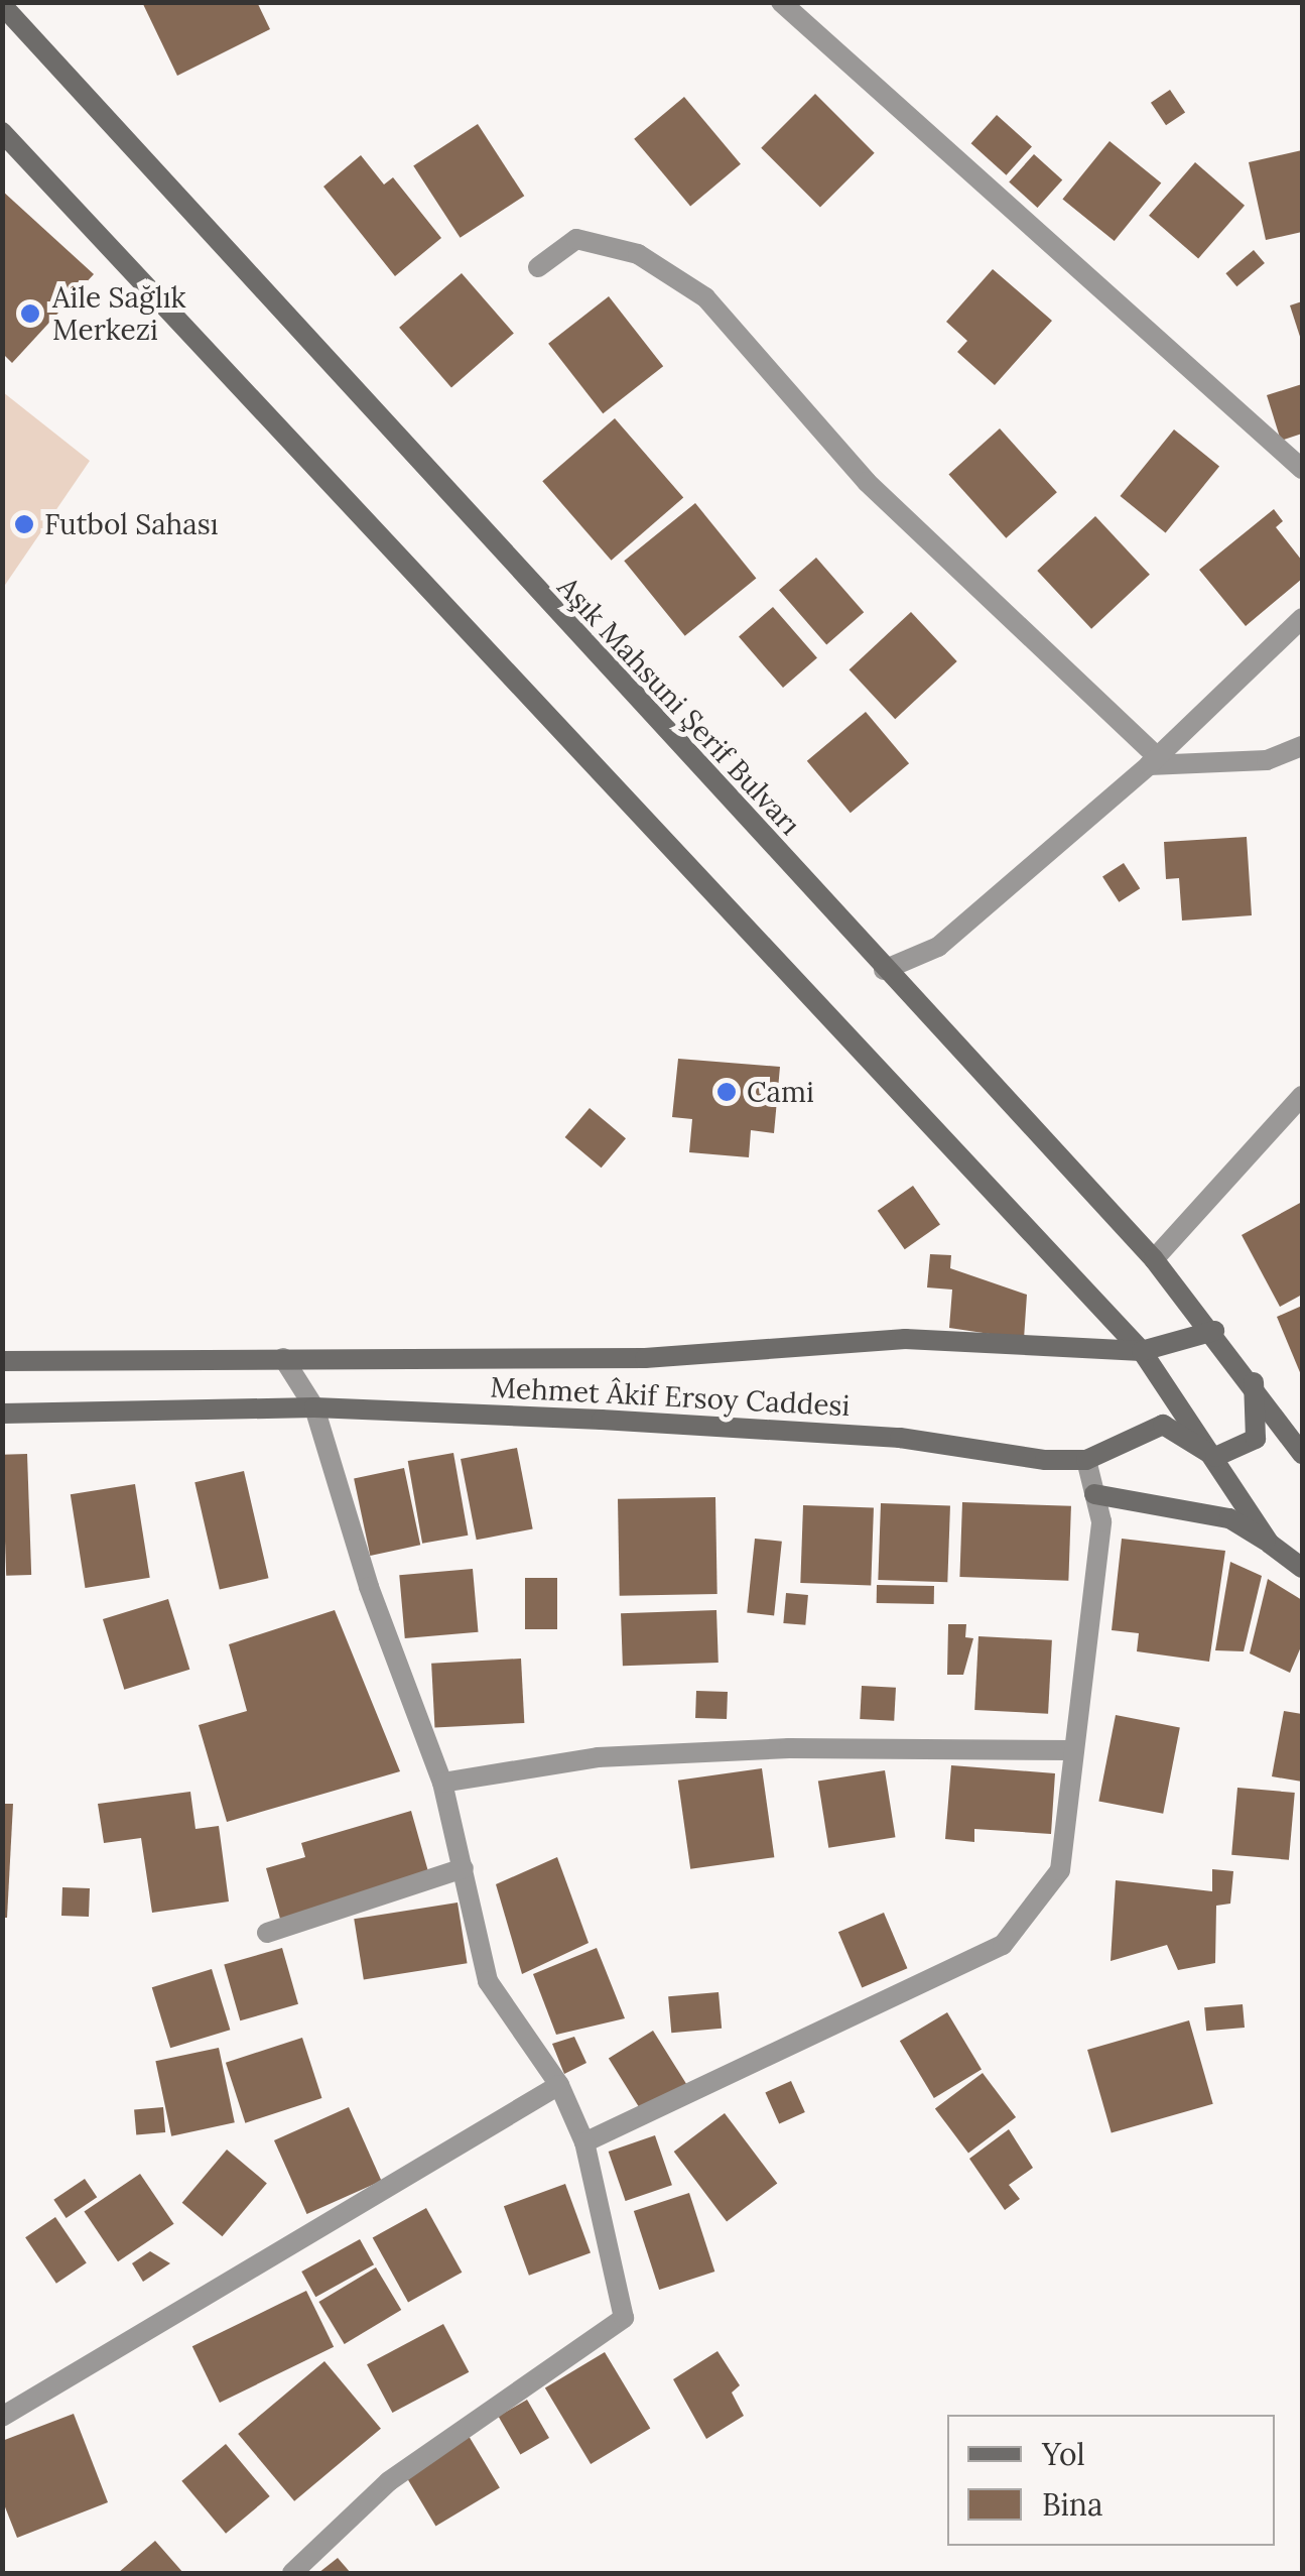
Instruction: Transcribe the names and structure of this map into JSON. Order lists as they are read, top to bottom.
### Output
{
  "streets": {
    "main road": ["Aşık Mahsuni Şerif Bulvarı", "Mehmet Âkif Ersoy Caddesi"]
  },
  "crossings": [
    ["Aşık Mahsuni Şerif Bulvarı", "Mehmet Âkif Ersoy Caddesi"]
  ],
  "places": ["Aile Sağlık Merkezi", "Futbol Sahası", "Cami"],
  "legend": ["Yol", "Bina"]
}
